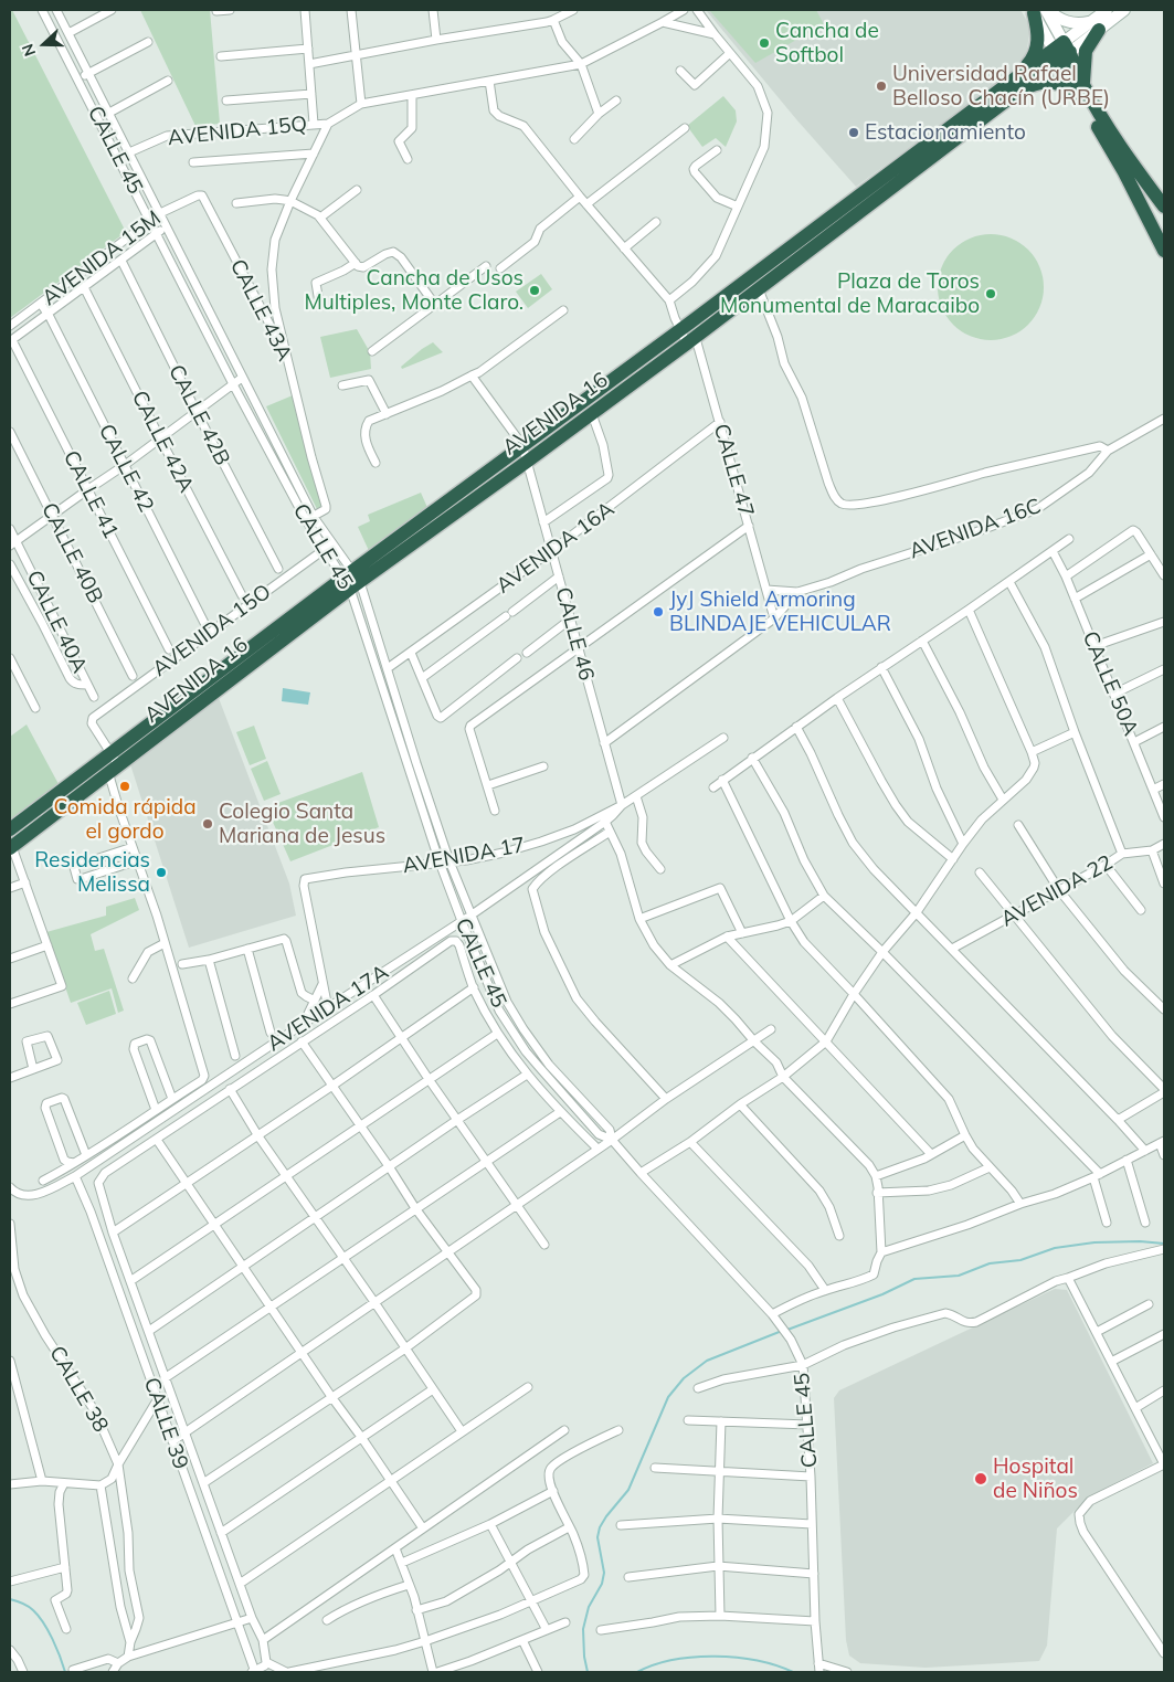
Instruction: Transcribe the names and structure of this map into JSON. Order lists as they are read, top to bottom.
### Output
{
  "streets": {
    "highway": ["AVENIDA 16"],
    "street": [
      "AVENIDA 15Q",
      "CALLE 45",
      "AVENIDA 15M",
      "CALLE 43A",
      "CALLE 42B",
      "CALLE 42A",
      "CALLE 42",
      "CALLE 47",
      "CALLE 41",
      "AVENIDA 16C",
      "AVENIDA 16A",
      "CALLE 40B",
      "CALLE 40A",
      "AVENIDA 15O",
      "CALLE 46",
      "CALLE 50A",
      "AVENIDA 17",
      "AVENIDA 22",
      "AVENIDA 17A",
      "CALLE 38",
      "CALLE 39"
    ]
  },
  "crossings": [
    ["AVENIDA 15Q", "CALLE 45"],
    ["CALLE 45", "AVENIDA 15M"],
    ["CALLE 45", "CALLE 43A"],
    ["CALLE 45", "AVENIDA 16"],
    ["CALLE 45", "AVENIDA 16A"],
    ["CALLE 45", "AVENIDA 15O"],
    ["CALLE 45", "AVENIDA 17"],
    ["CALLE 45", "AVENIDA 17A"],
    ["AVENIDA 15M", "CALLE 43A"],
    ["AVENIDA 15M", "CALLE 42B"],
    ["AVENIDA 15M", "CALLE 42A"],
    ["AVENIDA 15M", "CALLE 42"],
    ["AVENIDA 15M", "CALLE 41"],
    ["AVENIDA 16", "CALLE 47"],
    ["AVENIDA 16", "AVENIDA 15O"],
    ["AVENIDA 16", "CALLE 46"],
    ["CALLE 47", "AVENIDA 16A"],
    ["AVENIDA 16A", "CALLE 46"],
    ["CALLE 46", "AVENIDA 17"],
    ["CALLE 46", "AVENIDA 17A"],
    ["AVENIDA 17", "AVENIDA 17A"],
    ["AVENIDA 17A", "CALLE 39"]
  ],
  "places": [
    "Cancha de Softbol",
    "Universidad Rafael Belloso Chacín (URBE)",
    "Estacionamiento",
    "Cancha de Usos Multiples, Monte Claro.",
    "Plaza de Toros Monumental de Maracaibo",
    "JyJ Shield Armoring BLINDAJE VEHICULAR",
    "Comida rápida el gordo",
    "Colegio Santa Mariana de Jesus",
    "Residencias Melissa",
    "Hospital de Niños"
  ],
  "north": "left"
}
